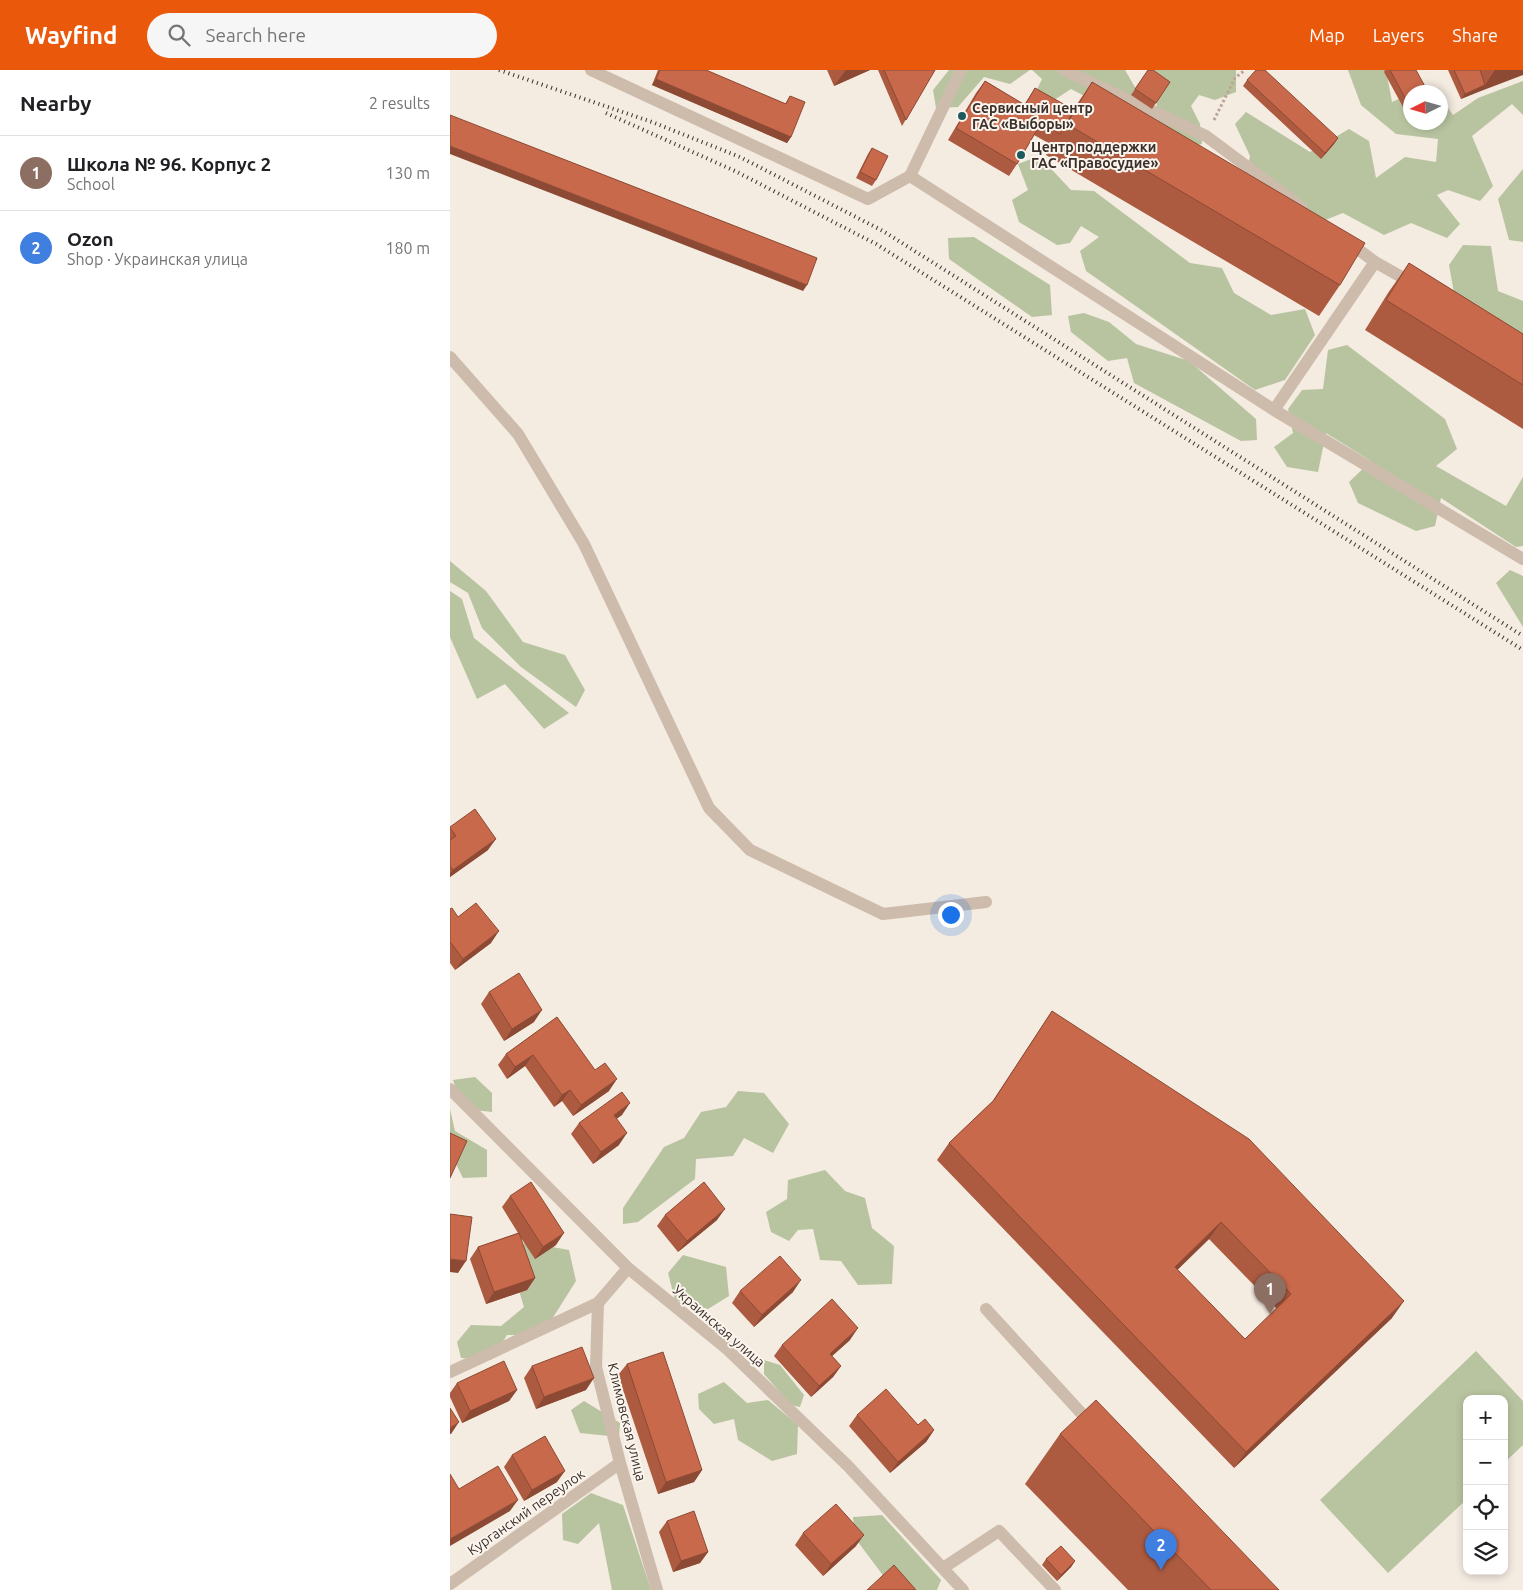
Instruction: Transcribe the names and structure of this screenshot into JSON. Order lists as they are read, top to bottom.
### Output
{
  "streets": {
    "street": ["Украинская улица", "Климовская улица", "Курганский переулок"]
  },
  "crossings": [
    ["Климовская улица", "Курганский переулок"]
  ],
  "places": ["Сервисный центр ГАС «Выборы»", "Центр поддержки ГАС «Правосудие»"],
  "north": "left",
  "page": {
    "header": "Wayfind",
    "search": "Search here",
    "nav": ["Map", "Layers", "Share"],
    "heading": ["Nearby", "2 results"],
    "list": [
      {
        "mark": "1",
        "name": "Школа № 96. Корпус 2",
        "note": "School",
        "value": "130 m"
      },
      {
        "mark": "2",
        "name": "Ozon",
        "note": "Shop · Украинская улица",
        "value": "180 m"
      }
    ],
    "pins": ["1", "2"],
    "map_buttons": ["+", "−"]
  }
}
